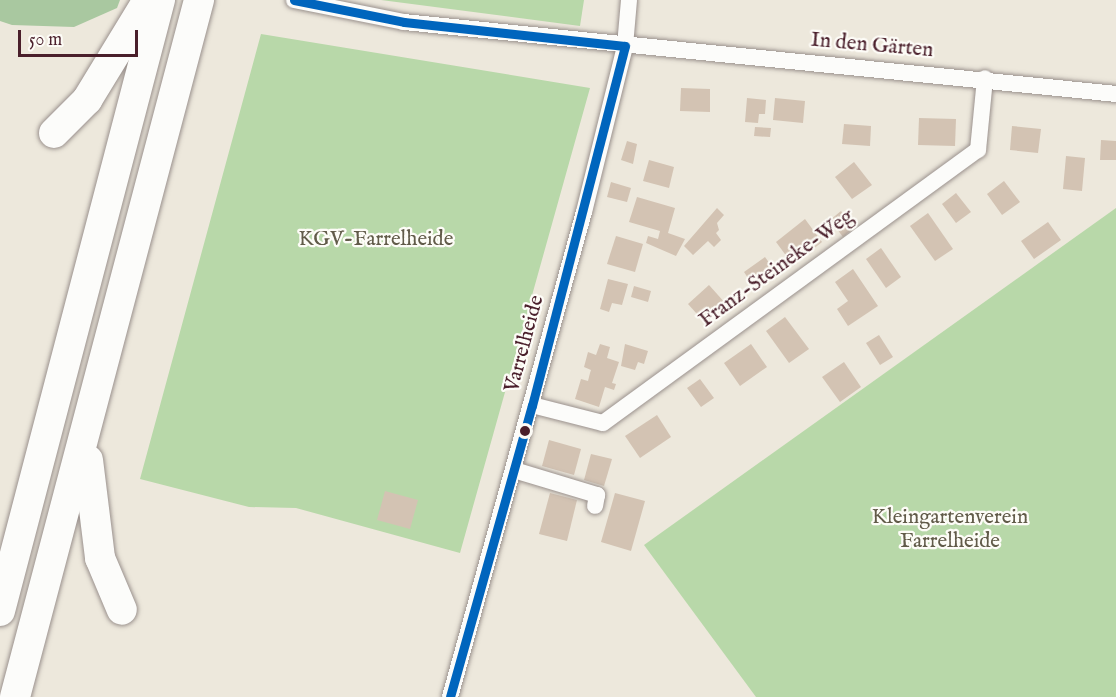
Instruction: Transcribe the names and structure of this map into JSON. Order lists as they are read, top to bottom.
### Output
{
  "streets": {
    "street": ["In den Gärten", "Franz-Steineke-Weg", "Varrelheide"]
  },
  "crossings": [
    ["In den Gärten", "Franz-Steineke-Weg"],
    ["In den Gärten", "Varrelheide"],
    ["Franz-Steineke-Weg", "Varrelheide"]
  ],
  "parks": ["KGV-Farrelheide", "Kleingartenverein Farrelheide"],
  "scale_bar": "50 m"
}
